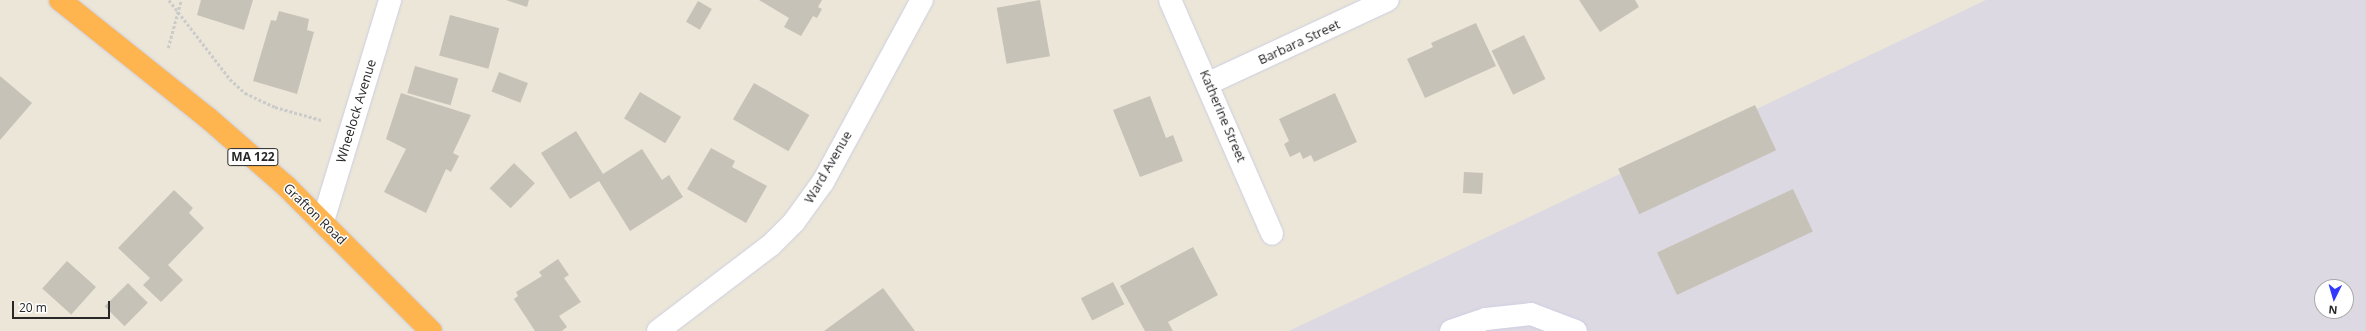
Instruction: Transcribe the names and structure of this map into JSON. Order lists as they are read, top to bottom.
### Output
{
  "streets": {
    "highway": ["MA 122", "Grafton Road"],
    "street": [
      "Barbara Street",
      "Wheelock Avenue",
      "Katherine Street",
      "Ward Avenue"
    ]
  },
  "crossings": [
    ["Barbara Street", "Katherine Street"],
    ["Wheelock Avenue", "Grafton Road"]
  ],
  "scale_bar": "20 m",
  "north": "bottom"
}
